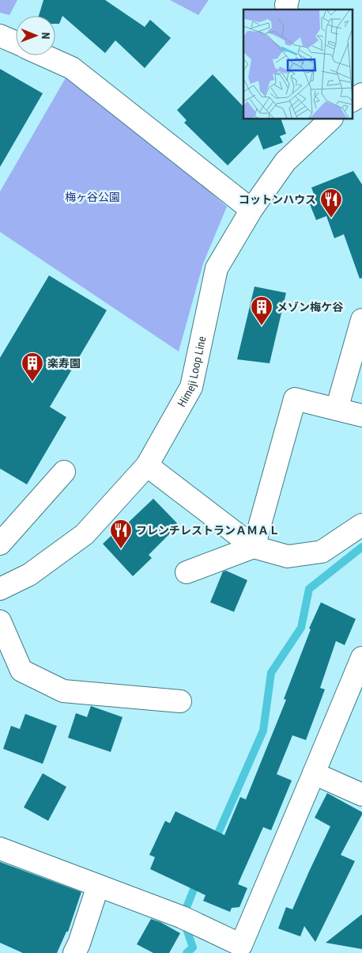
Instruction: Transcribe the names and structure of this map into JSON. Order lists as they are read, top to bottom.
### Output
{
  "streets": {
    "street": ["Himeji Loop Line"]
  },
  "parks": ["梅ヶ谷公園"],
  "places": {
    "restaurant": ["コットンハウス", "フレンチレストランＡＭＡＬ"],
    "building": ["メゾン梅ケ谷", "楽寿園"]
  },
  "north": "right"
}
